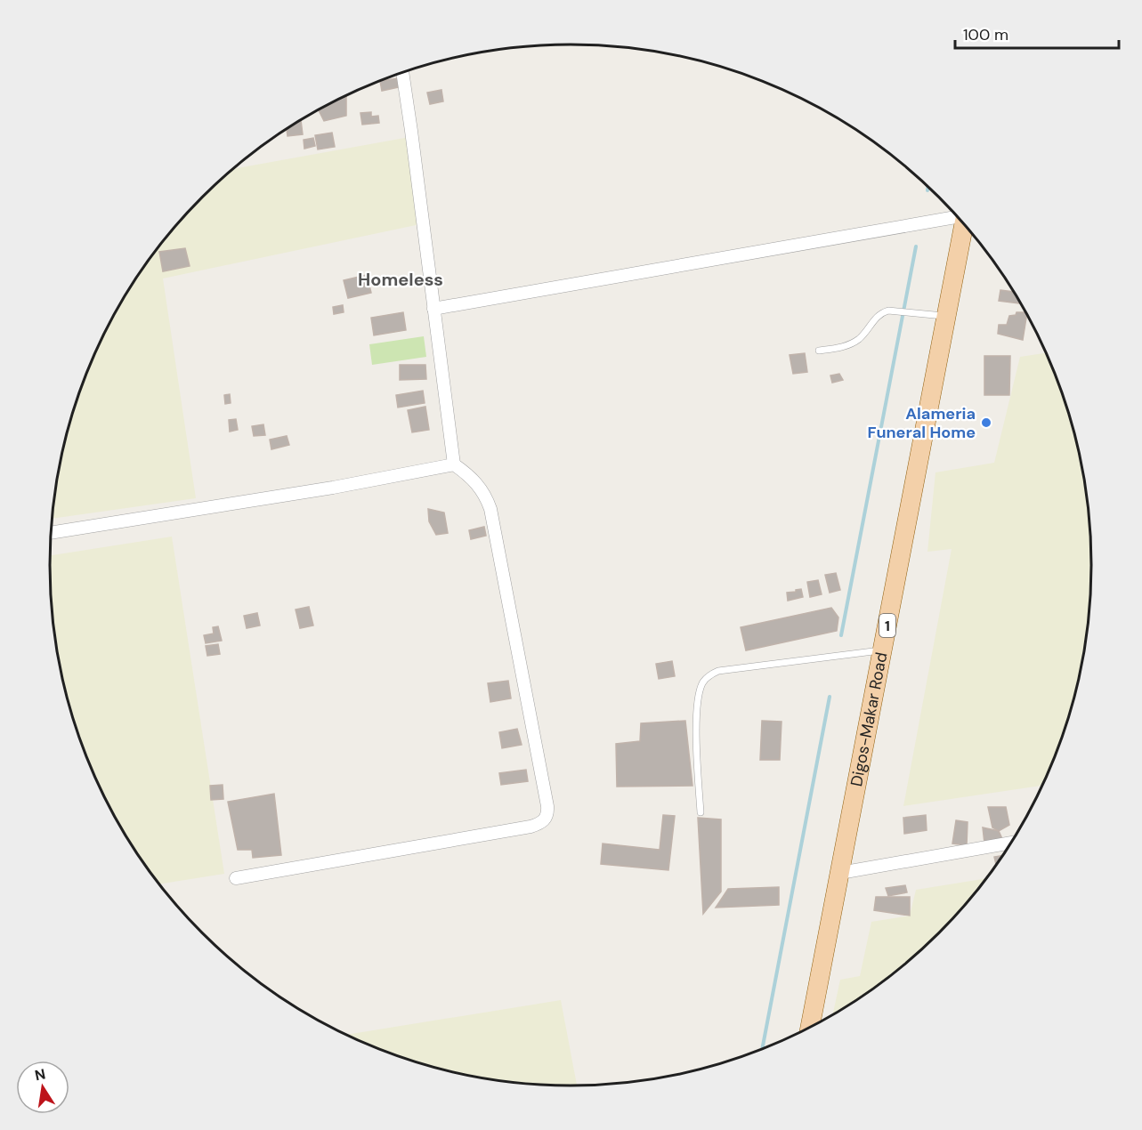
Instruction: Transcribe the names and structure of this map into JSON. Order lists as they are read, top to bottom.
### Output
{
  "streets": {
    "main road": ["1", "Digos-Makar Road"]
  },
  "districts": ["Homeless"],
  "places": ["Alameria Funeral Home"],
  "scale_bar": "100 m",
  "north": "top"
}
